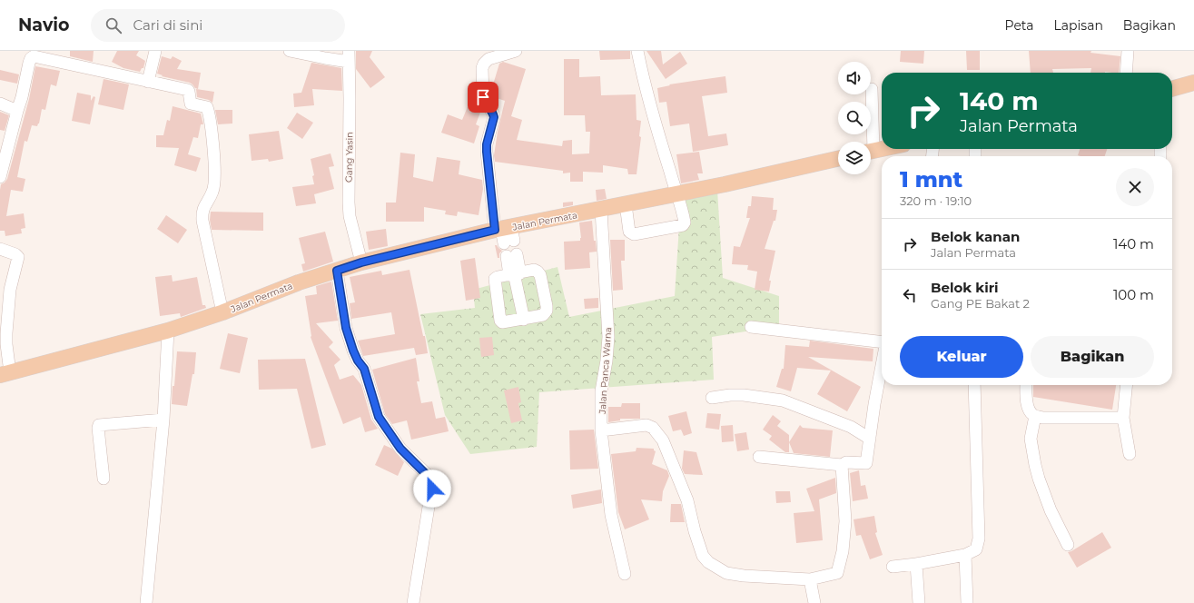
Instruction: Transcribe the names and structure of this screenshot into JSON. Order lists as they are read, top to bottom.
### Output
{
  "streets": {
    "main road": ["Jalan Permata"],
    "street": ["Gang Yasin", "Jalan Panca Warna"]
  },
  "crossings": [
    ["Gang Yasin", "Jalan Permata"],
    ["Jalan Permata", "Jalan Panca Warna"]
  ],
  "page": {
    "header": "Navio",
    "search": "Cari di sini",
    "nav": ["Peta", "Lapisan", "Bagikan"],
    "turn": ["140 m", "Jalan Permata"],
    "heading": ["1 mnt", "320 m · 19:10"],
    "list": [
      {
        "name": "Belok kanan",
        "note": "Jalan Permata",
        "value": "140 m"
      },
      {
        "name": "Belok kiri",
        "note": "Gang PE Bakat 2",
        "value": "100 m"
      }
    ],
    "buttons": ["Keluar", "Bagikan"]
  }
}
